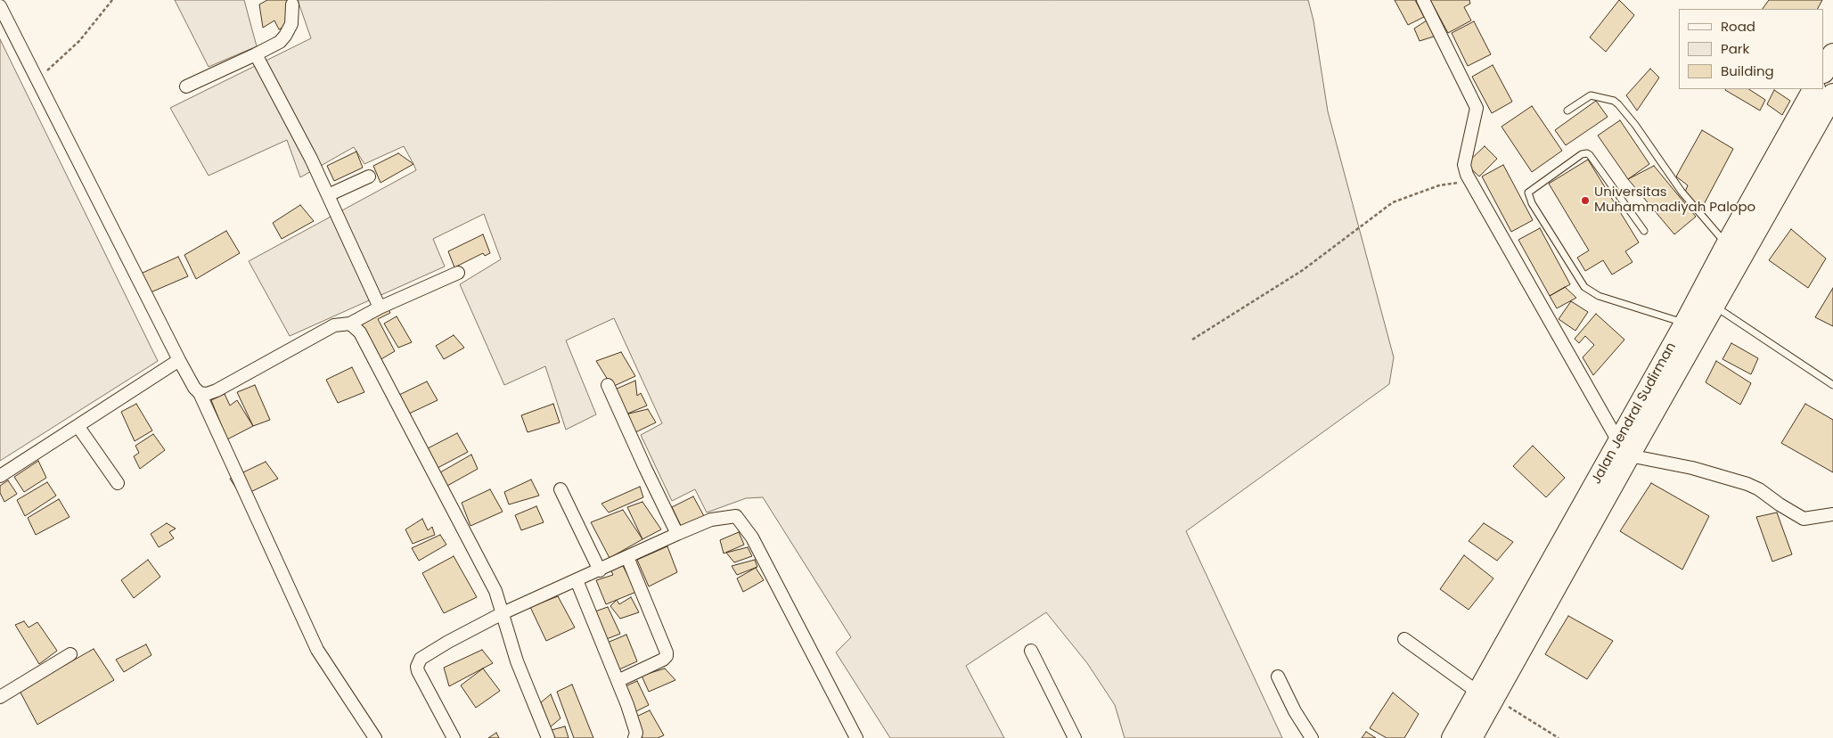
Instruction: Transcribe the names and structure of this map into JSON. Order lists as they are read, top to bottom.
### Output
{
  "streets": {
    "highway": ["Jalan Jendral Sudirman"]
  },
  "places": ["Universitas Muhammadiyah Palopo"],
  "legend": ["Road", "Park", "Building"]
}
